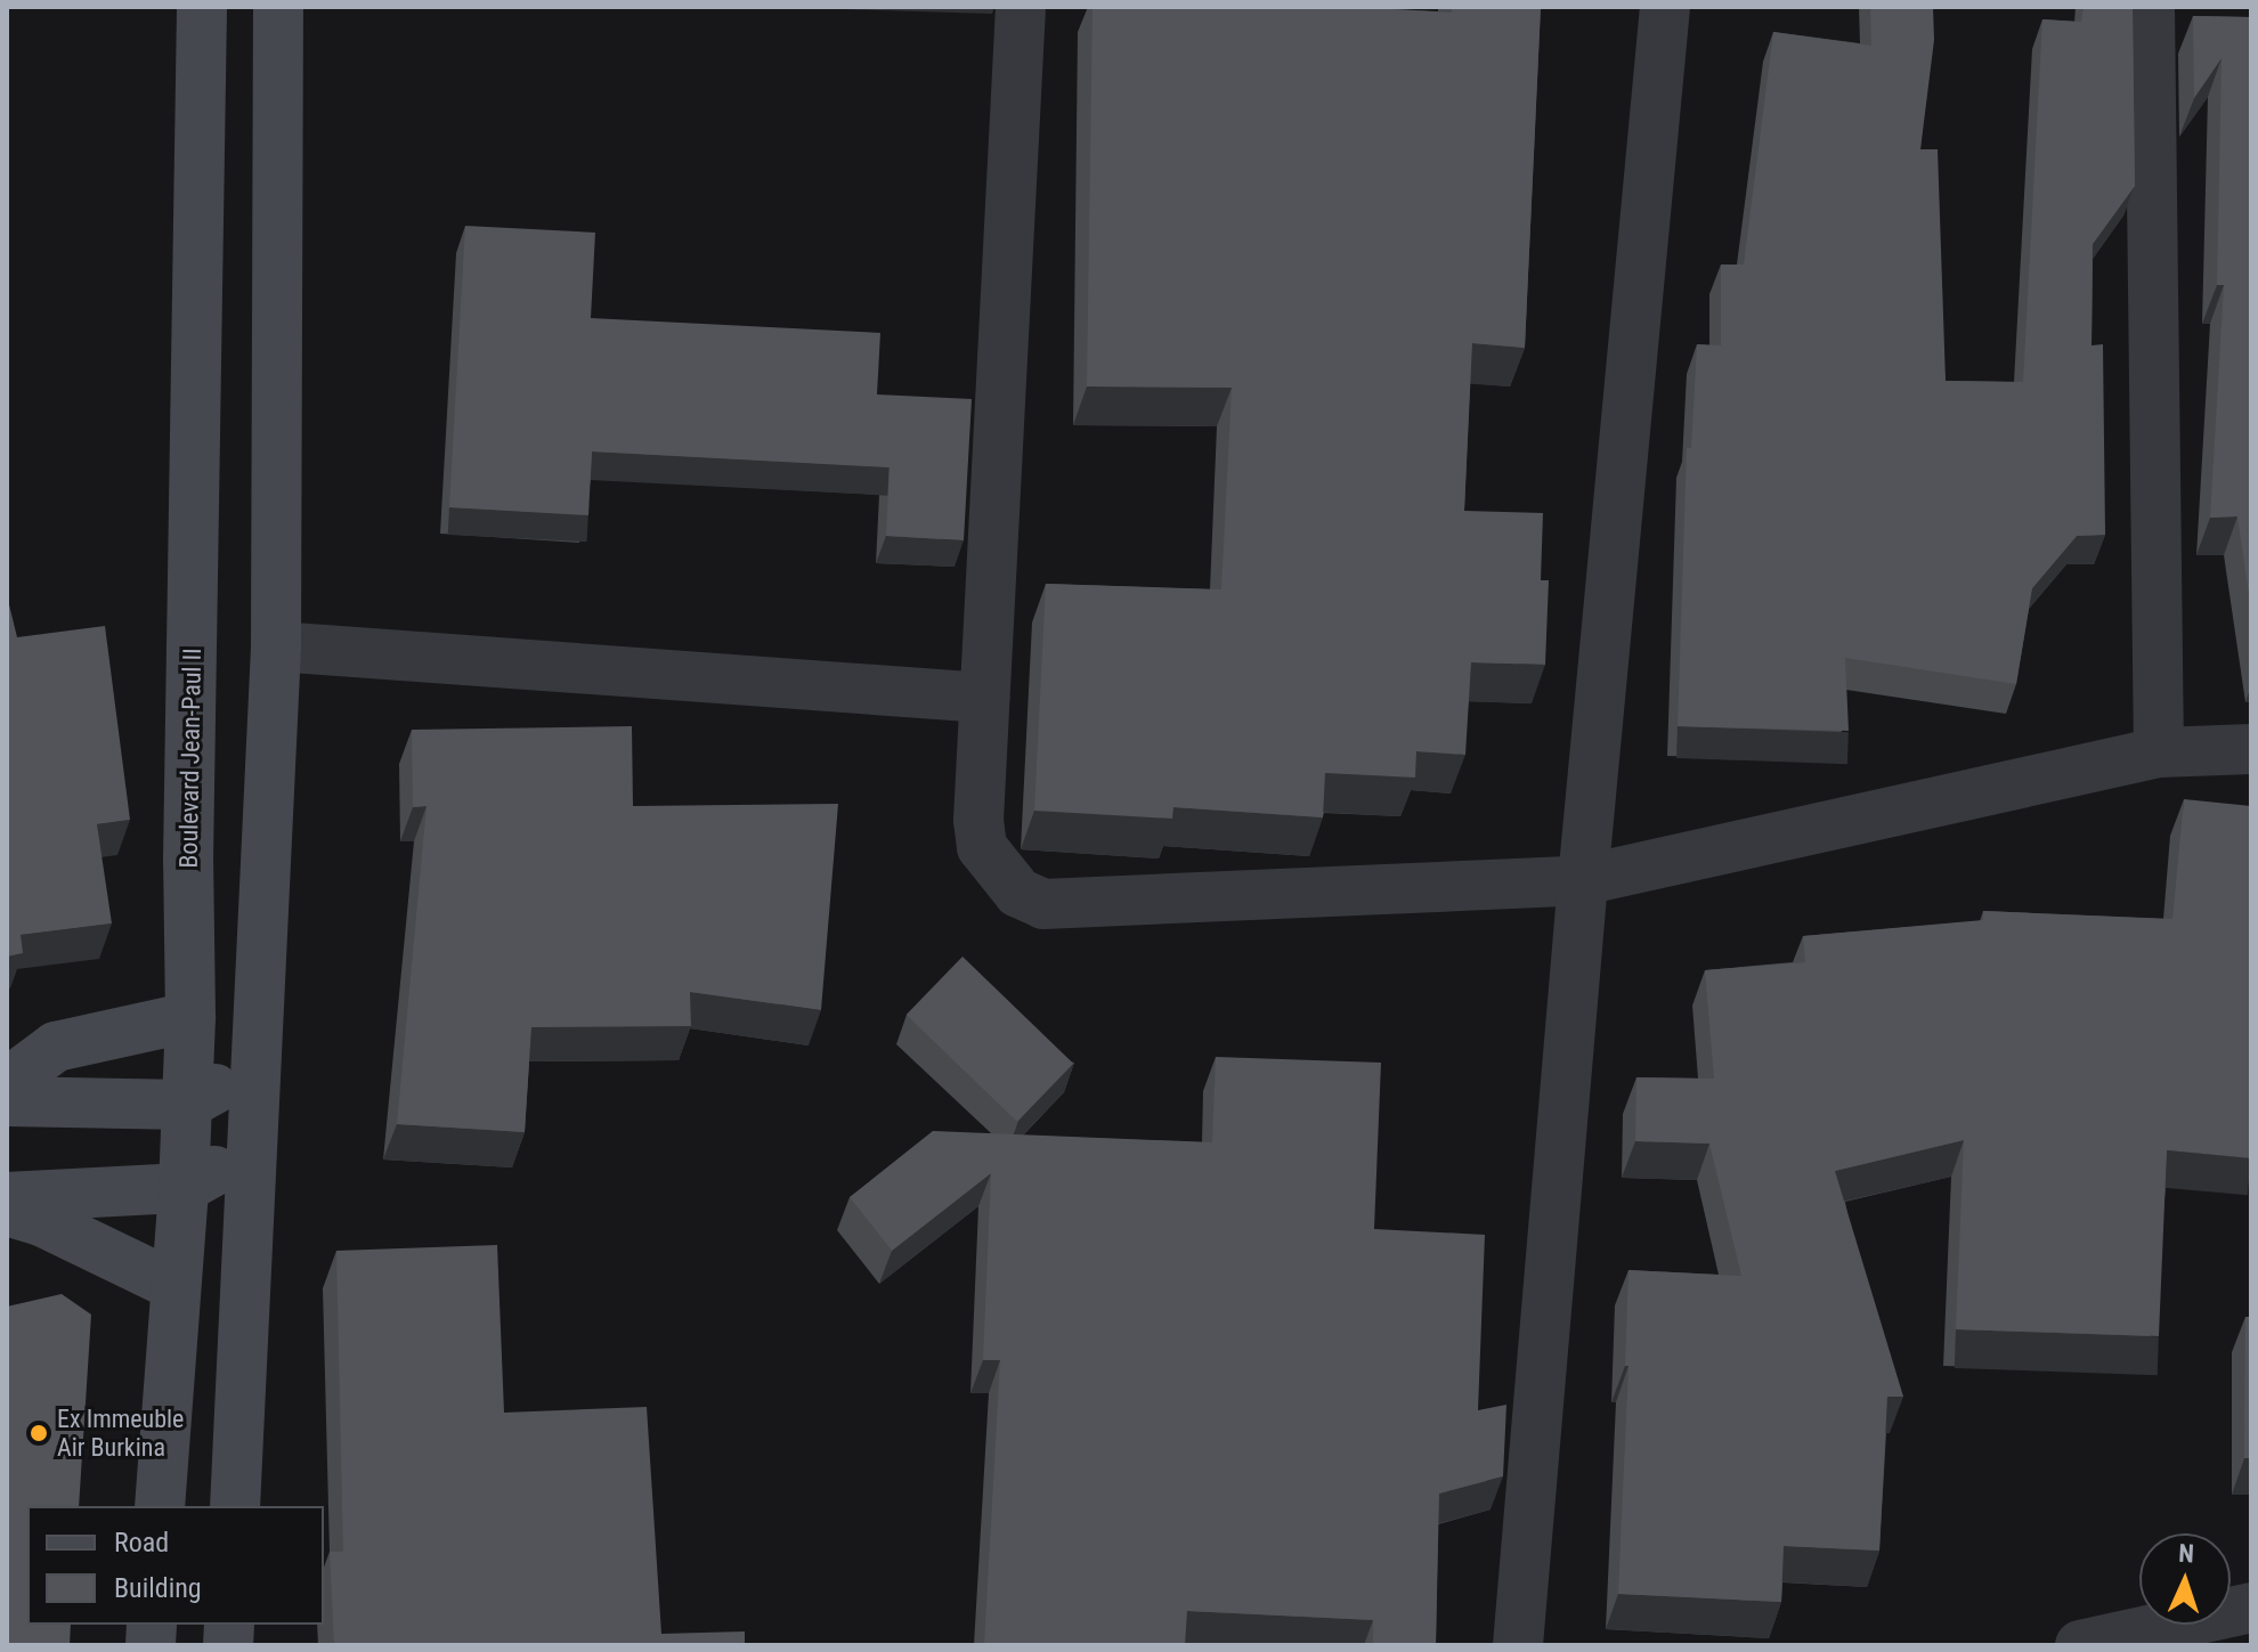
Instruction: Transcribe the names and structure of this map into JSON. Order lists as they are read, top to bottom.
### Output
{
  "streets": {
    "main road": ["Boulevard Jean-Paul II"]
  },
  "places": ["Ex Immeuble Air Burkina"],
  "legend": ["Road", "Building"],
  "north": "top"
}
